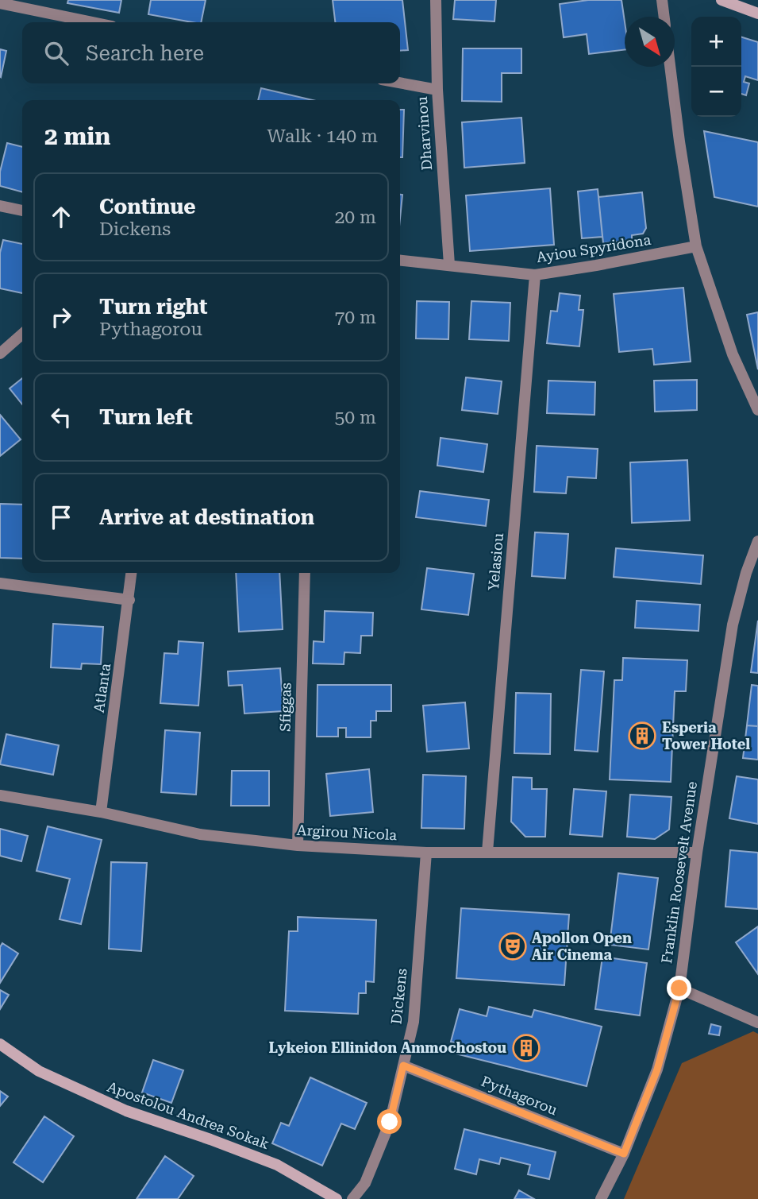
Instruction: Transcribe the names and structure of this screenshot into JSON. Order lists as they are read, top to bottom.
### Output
{
  "streets": {
    "street": [
      "Dharvinou",
      "Ayiou Spyridona",
      "Yelasiou",
      "Atlanta",
      "Sfiggas",
      "Argirou Nicola",
      "Franklin Roosevelt Avenue",
      "Dickens",
      "Pythagorou",
      "Apostolou Andrea Sokak"
    ]
  },
  "crossings": [
    ["Dharvinou", "Ayiou Spyridona"],
    ["Ayiou Spyridona", "Yelasiou"],
    ["Yelasiou", "Argirou Nicola"],
    ["Atlanta", "Argirou Nicola"],
    ["Sfiggas", "Argirou Nicola"],
    ["Argirou Nicola", "Franklin Roosevelt Avenue"],
    ["Argirou Nicola", "Dickens"],
    ["Franklin Roosevelt Avenue", "Pythagorou"],
    ["Dickens", "Pythagorou"]
  ],
  "places": {
    "building": ["Esperia Tower Hotel", "Lykeion Ellinidon Ammochostou"],
    "theatre": ["Apollon Open Air Cinema"]
  },
  "north": "bottom right",
  "page": {
    "map_buttons": ["+", "−"],
    "search": "Search here",
    "heading": ["2 min", "Walk · 140 m"],
    "list": [
      ["Continue", "Dickens", "20 m"],
      ["Turn right", "Pythagorou", "70 m"],
      ["Turn left", "50 m"],
      "Arrive at destination"
    ]
  }
}
